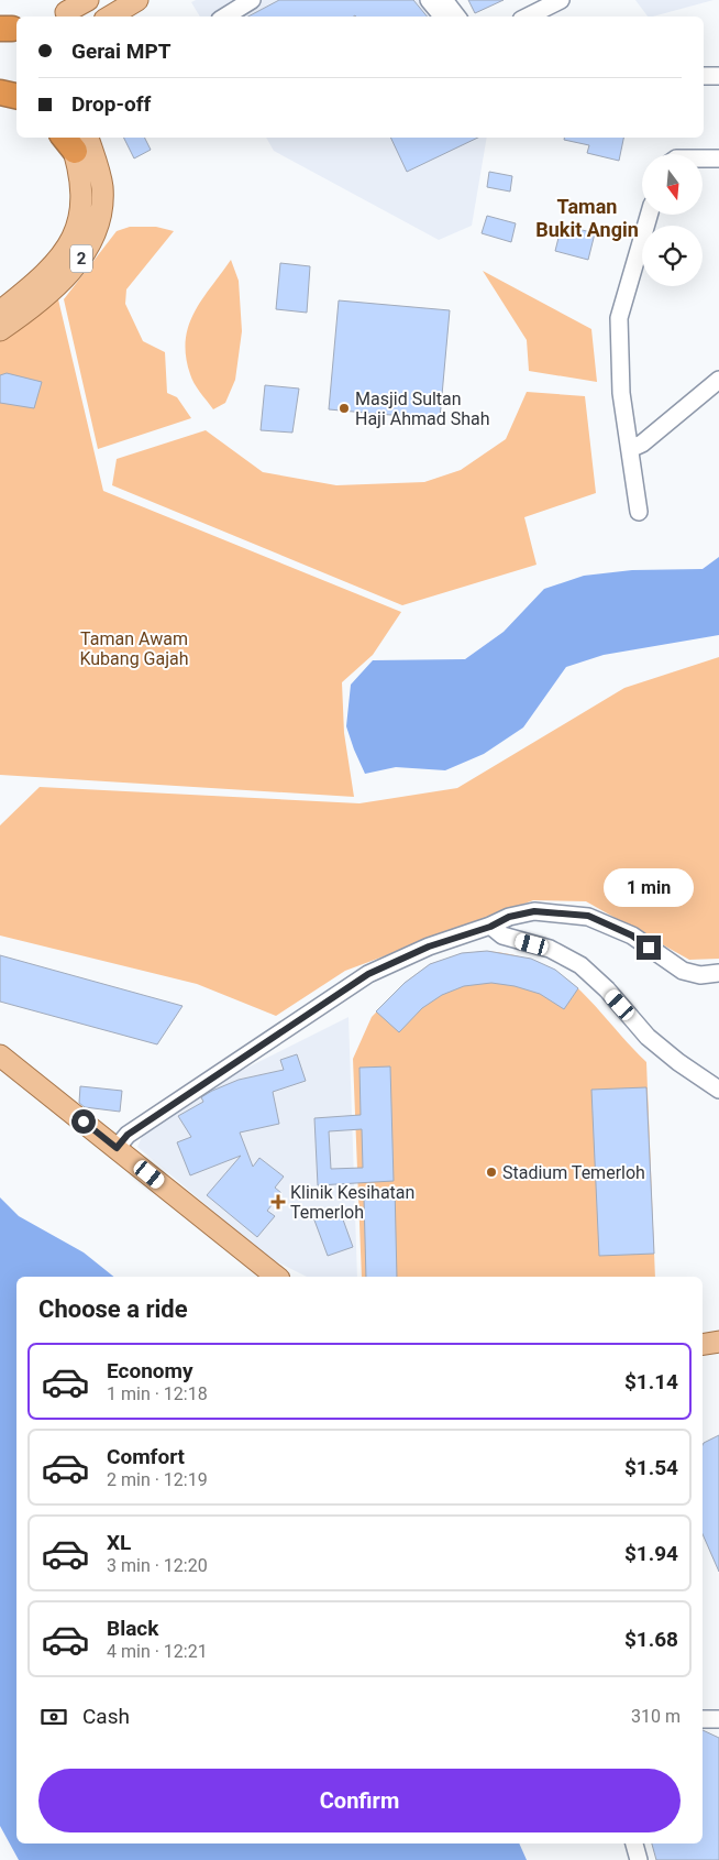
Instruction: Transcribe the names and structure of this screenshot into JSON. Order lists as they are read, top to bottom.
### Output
{
  "streets": {
    "main road": ["2"]
  },
  "districts": ["Taman Bukit Angin"],
  "parks": ["Taman Awam Kubang Gajah"],
  "places": {
    "other": ["Masjid Sultan Haji Ahmad Shah", "Stadium Temerloh"],
    "health": ["Klinik Kesihatan Temerloh"]
  },
  "north": "bottom",
  "page": {
    "banner": ["Gerai MPT", "Drop-off"],
    "bubble": "1 min",
    "heading": "Choose a ride",
    "list": [
      {
        "name": "Economy",
        "note": "1 min · 12:18",
        "value": "$1.14"
      },
      {
        "name": "Comfort",
        "note": "2 min · 12:19",
        "value": "$1.54"
      },
      {
        "name": "XL",
        "note": "3 min · 12:20",
        "value": "$1.94"
      },
      {
        "name": "Black",
        "note": "4 min · 12:21",
        "value": "$1.68"
      }
    ],
    "pay": ["Cash", "310 m"],
    "buttons": "Confirm"
  }
}
